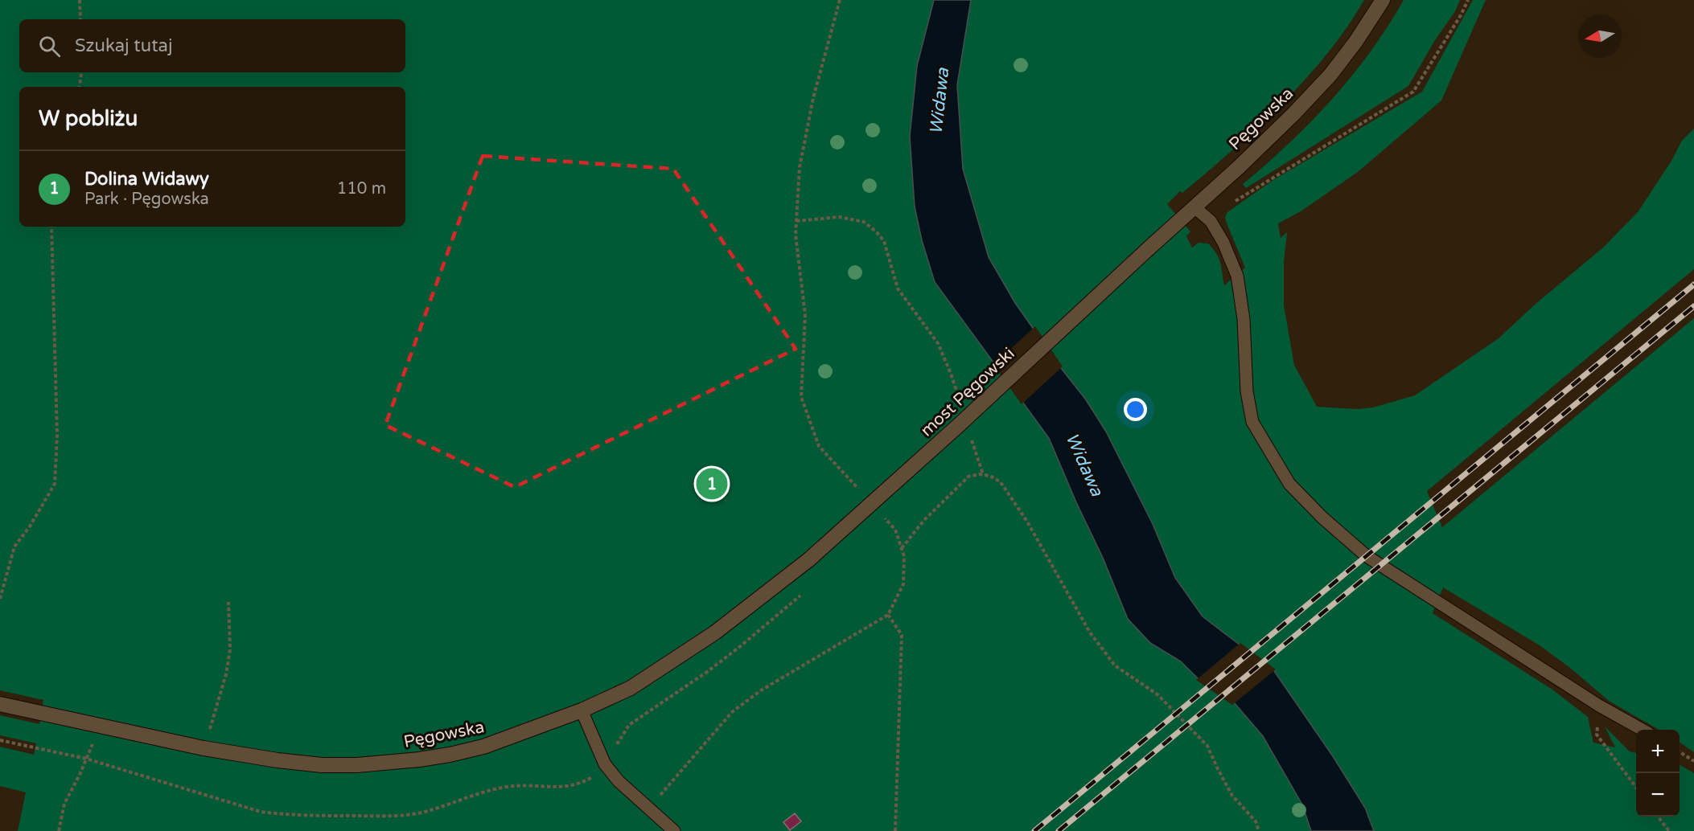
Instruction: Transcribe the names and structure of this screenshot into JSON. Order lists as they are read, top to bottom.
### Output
{
  "streets": {
    "main road": ["Pęgowska", "most Pęgowski"]
  },
  "crossings": [
    ["Pęgowska", "most Pęgowski"]
  ],
  "water": ["Widawa"],
  "north": "left",
  "page": {
    "search": "Szukaj tutaj",
    "heading": "W pobliżu",
    "list": [
      {
        "mark": "1",
        "name": "Dolina Widawy",
        "note": "Park · Pęgowska",
        "value": "110 m"
      }
    ],
    "pins": "1",
    "map_buttons": ["+", "−"]
  }
}
